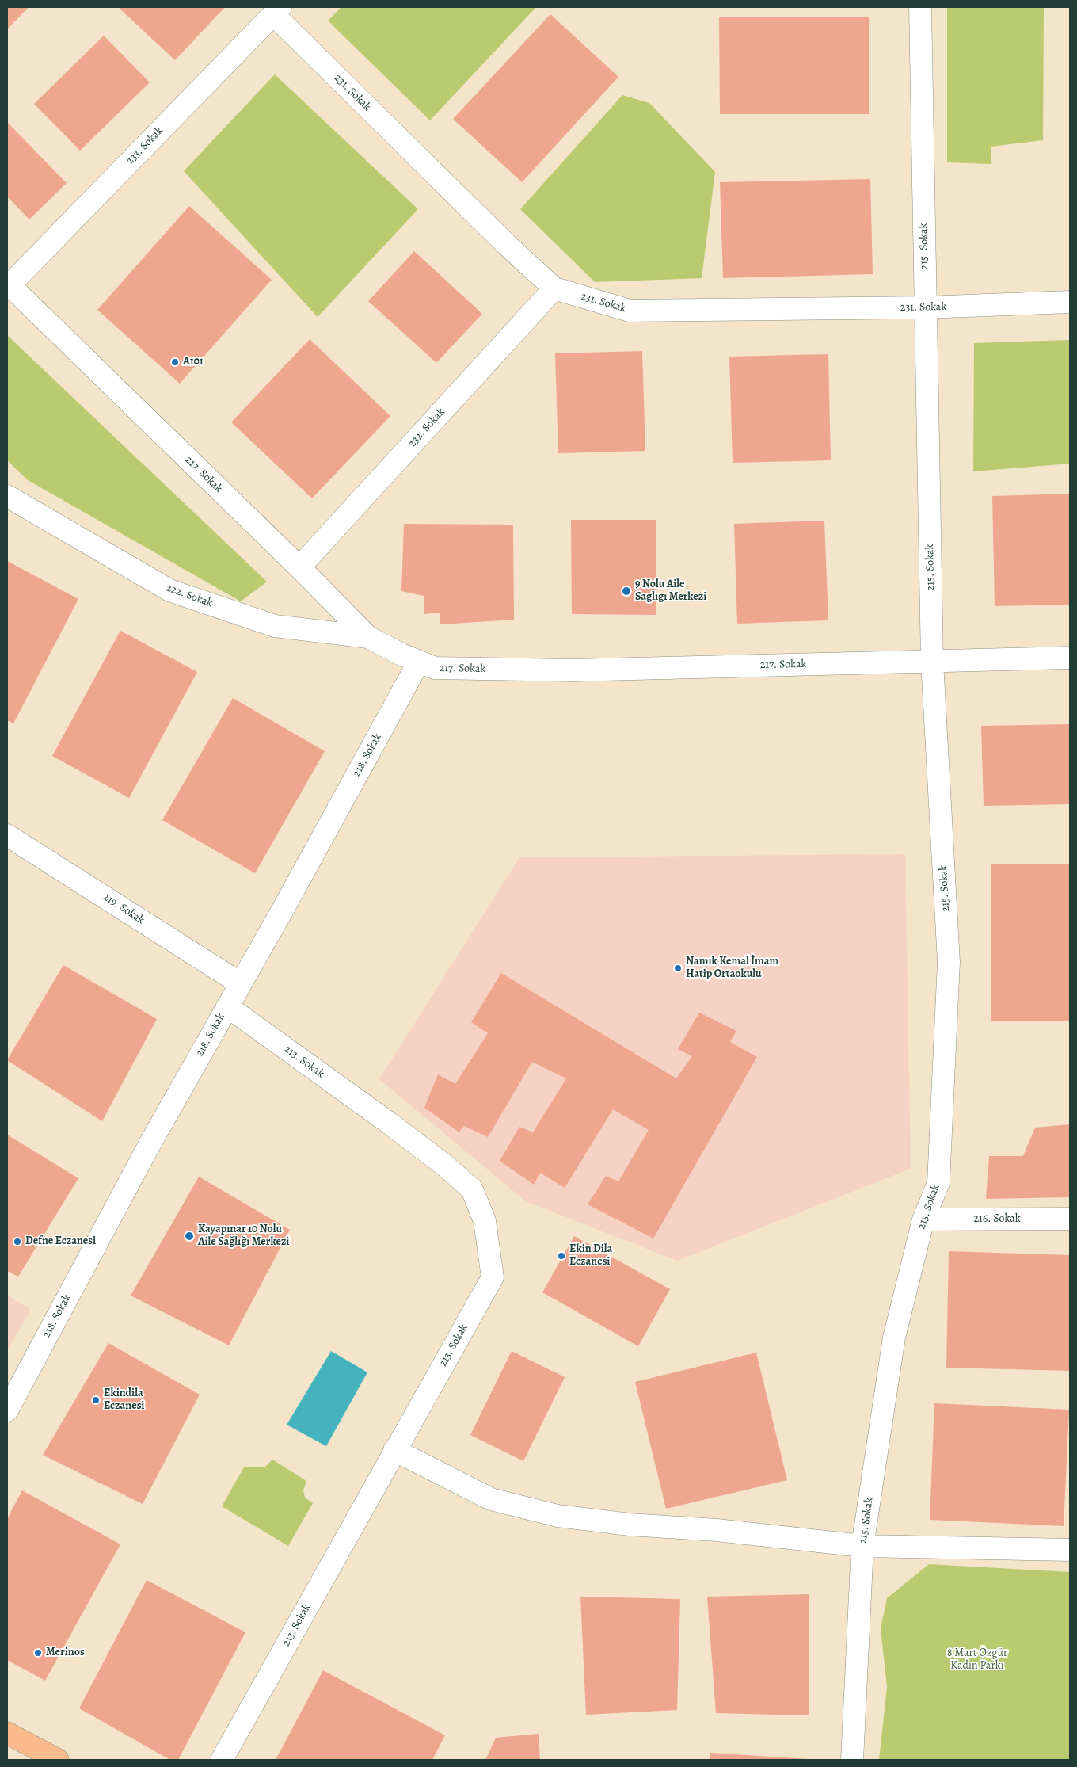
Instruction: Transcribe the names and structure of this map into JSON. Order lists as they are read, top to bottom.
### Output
{
  "streets": {
    "street": [
      "231. Sokak",
      "233. Sokak",
      "215. Sokak",
      "232. Sokak",
      "217. Sokak",
      "222. Sokak",
      "218. Sokak",
      "219. Sokak",
      "213. Sokak",
      "216. Sokak"
    ]
  },
  "crossings": [
    ["231. Sokak", "233. Sokak"],
    ["231. Sokak", "215. Sokak"],
    ["231. Sokak", "232. Sokak"],
    ["233. Sokak", "217. Sokak"],
    ["215. Sokak", "217. Sokak"],
    ["215. Sokak", "216. Sokak"],
    ["232. Sokak", "217. Sokak"],
    ["217. Sokak", "222. Sokak"],
    ["217. Sokak", "218. Sokak"],
    ["218. Sokak", "219. Sokak"],
    ["218. Sokak", "213. Sokak"]
  ],
  "parks": ["8 Mart Özgür Kadın Parkı"],
  "places": [
    "A101",
    "9 Nolu Aile Saglıgı Merkezi",
    "Namık Kemal İmam Hatip Ortaokulu",
    "Kayapınar 10 Nolu Aile Sağlığı Merkezi",
    "Defne Eczanesi",
    "Ekin Dila Eczanesi",
    "Ekindila Eczanesi",
    "Merinos"
  ]
}
